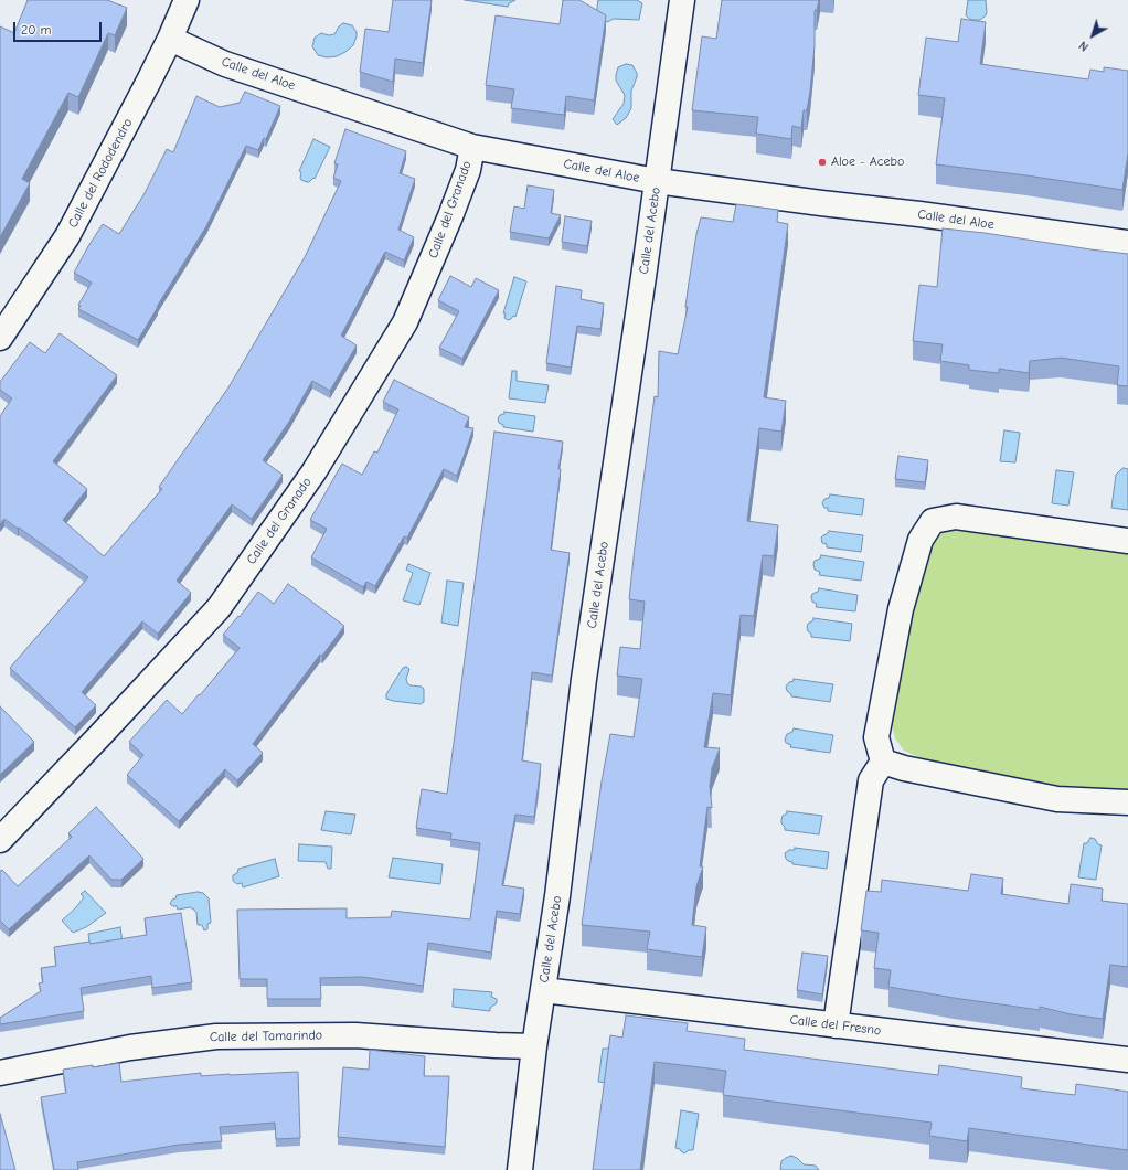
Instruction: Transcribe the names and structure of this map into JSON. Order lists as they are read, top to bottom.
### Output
{
  "streets": {
    "street": [
      "Calle del Aloe",
      "Calle del Rododendro",
      "Calle del Granado",
      "Calle del Acebo",
      "Calle del Fresno",
      "Calle del Tamarindo"
    ]
  },
  "crossings": [
    ["Calle del Aloe", "Calle del Rododendro"],
    ["Calle del Aloe", "Calle del Granado"],
    ["Calle del Aloe", "Calle del Acebo"],
    ["Calle del Acebo", "Calle del Fresno"],
    ["Calle del Acebo", "Calle del Tamarindo"]
  ],
  "places": ["Aloe - Acebo"],
  "scale_bar": "20 m",
  "north": "bottom left"
}
